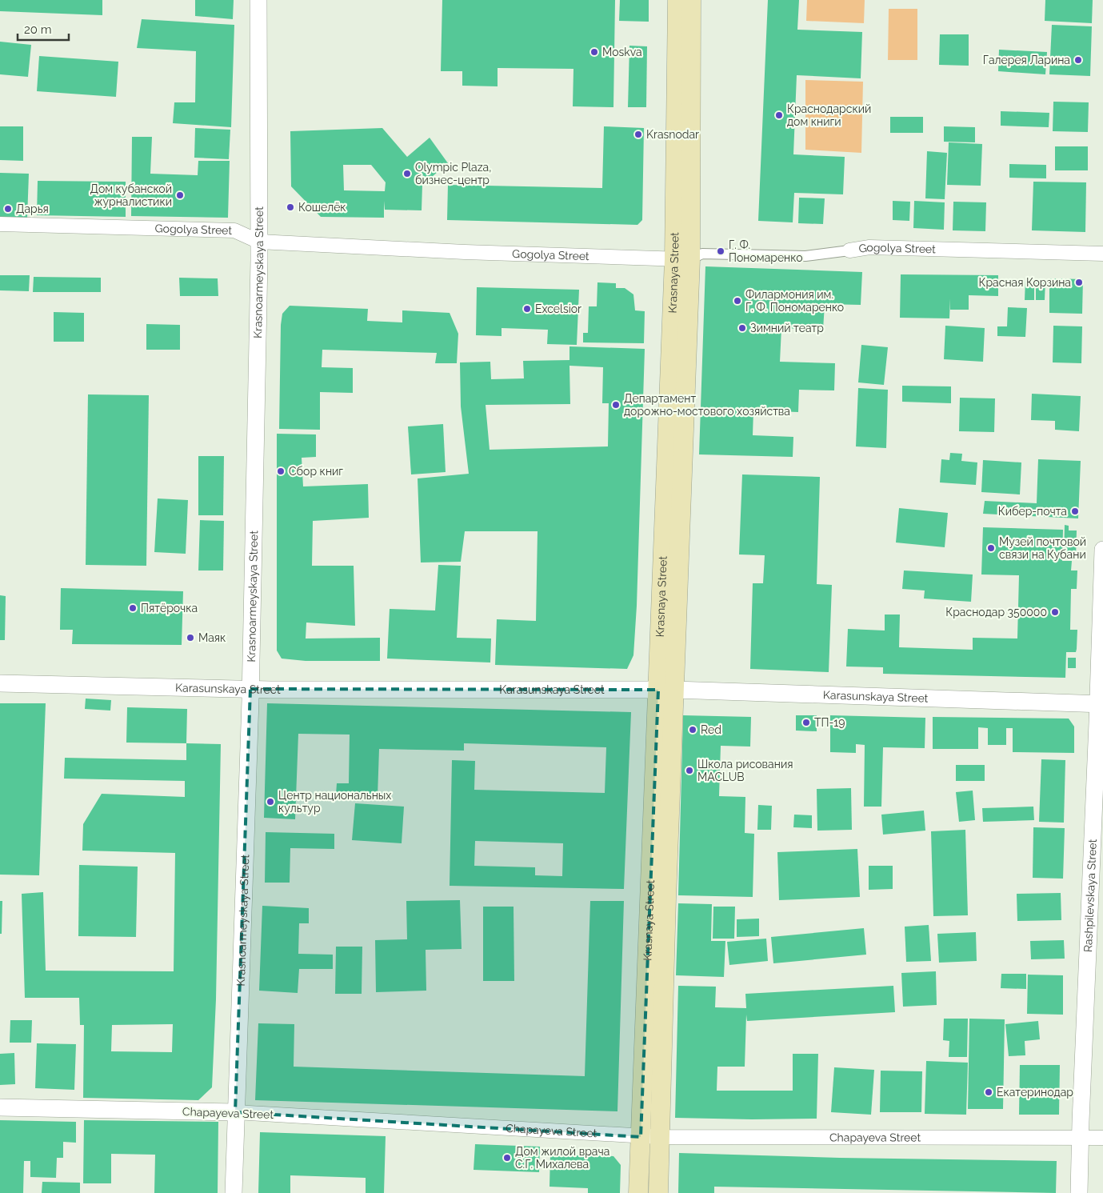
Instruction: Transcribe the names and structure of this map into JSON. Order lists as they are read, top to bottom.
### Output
{
  "streets": {
    "main road": ["Krasnaya Street"],
    "street": [
      "Gogolya Street",
      "Krasnoarmeyskaya Street",
      "Karasunskaya Street",
      "Rashpilevskaya Street",
      "Chapayeva Street"
    ]
  },
  "crossings": [
    ["Gogolya Street", "Krasnoarmeyskaya Street"],
    ["Gogolya Street", "Krasnaya Street"],
    ["Krasnoarmeyskaya Street", "Karasunskaya Street"],
    ["Krasnoarmeyskaya Street", "Chapayeva Street"],
    ["Krasnaya Street", "Karasunskaya Street"],
    ["Krasnaya Street", "Chapayeva Street"],
    ["Karasunskaya Street", "Rashpilevskaya Street"],
    ["Rashpilevskaya Street", "Chapayeva Street"]
  ],
  "places": [
    "Moskva",
    "Галерея Ларина",
    "Краснодарский дом книги",
    "Krasnodar",
    "Olympic Plaza, бизнес-центр",
    "Дом кубанской журналистики",
    "Кошелёк",
    "Дарья",
    "Г. Ф. Пономаренко",
    "Красная Корзина",
    "Филармония им. Г. Ф. Пономаренко",
    "Excelsior",
    "Зимний театр",
    "Департамент дорожно-мостового хозяйства",
    "Сбор книг",
    "Кибер-почта",
    "Музей почтовой связи на Кубани",
    "Пятёрочка",
    "Краснодар 350000",
    "Маяк",
    "ТП-19",
    "Red",
    "Школа рисования MACLUB",
    "Центр национальных культур",
    "Екатеринодар",
    "Дом жилой врача С.Г. Михалева"
  ],
  "scale_bar": "20 m"
}
